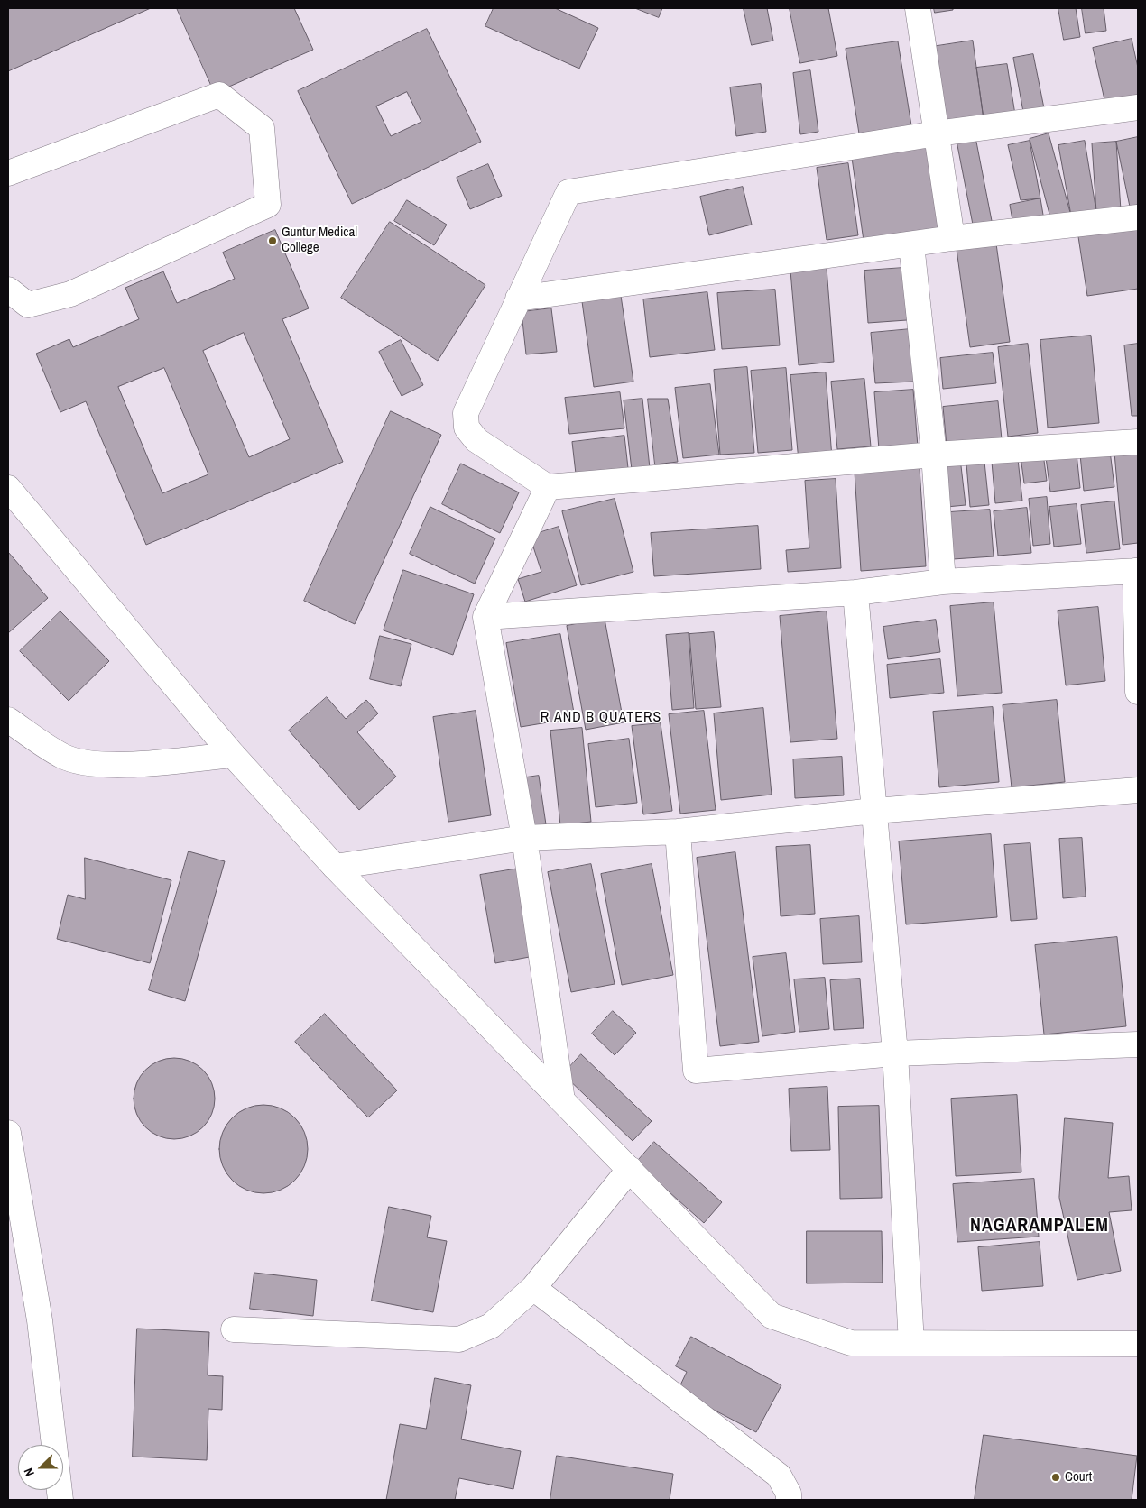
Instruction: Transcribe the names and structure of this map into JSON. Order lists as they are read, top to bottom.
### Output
{
  "districts": ["R AND B QUATERS", "NAGARAMPALEM"],
  "places": ["Guntur Medical College", "Court"],
  "north": "left"
}
